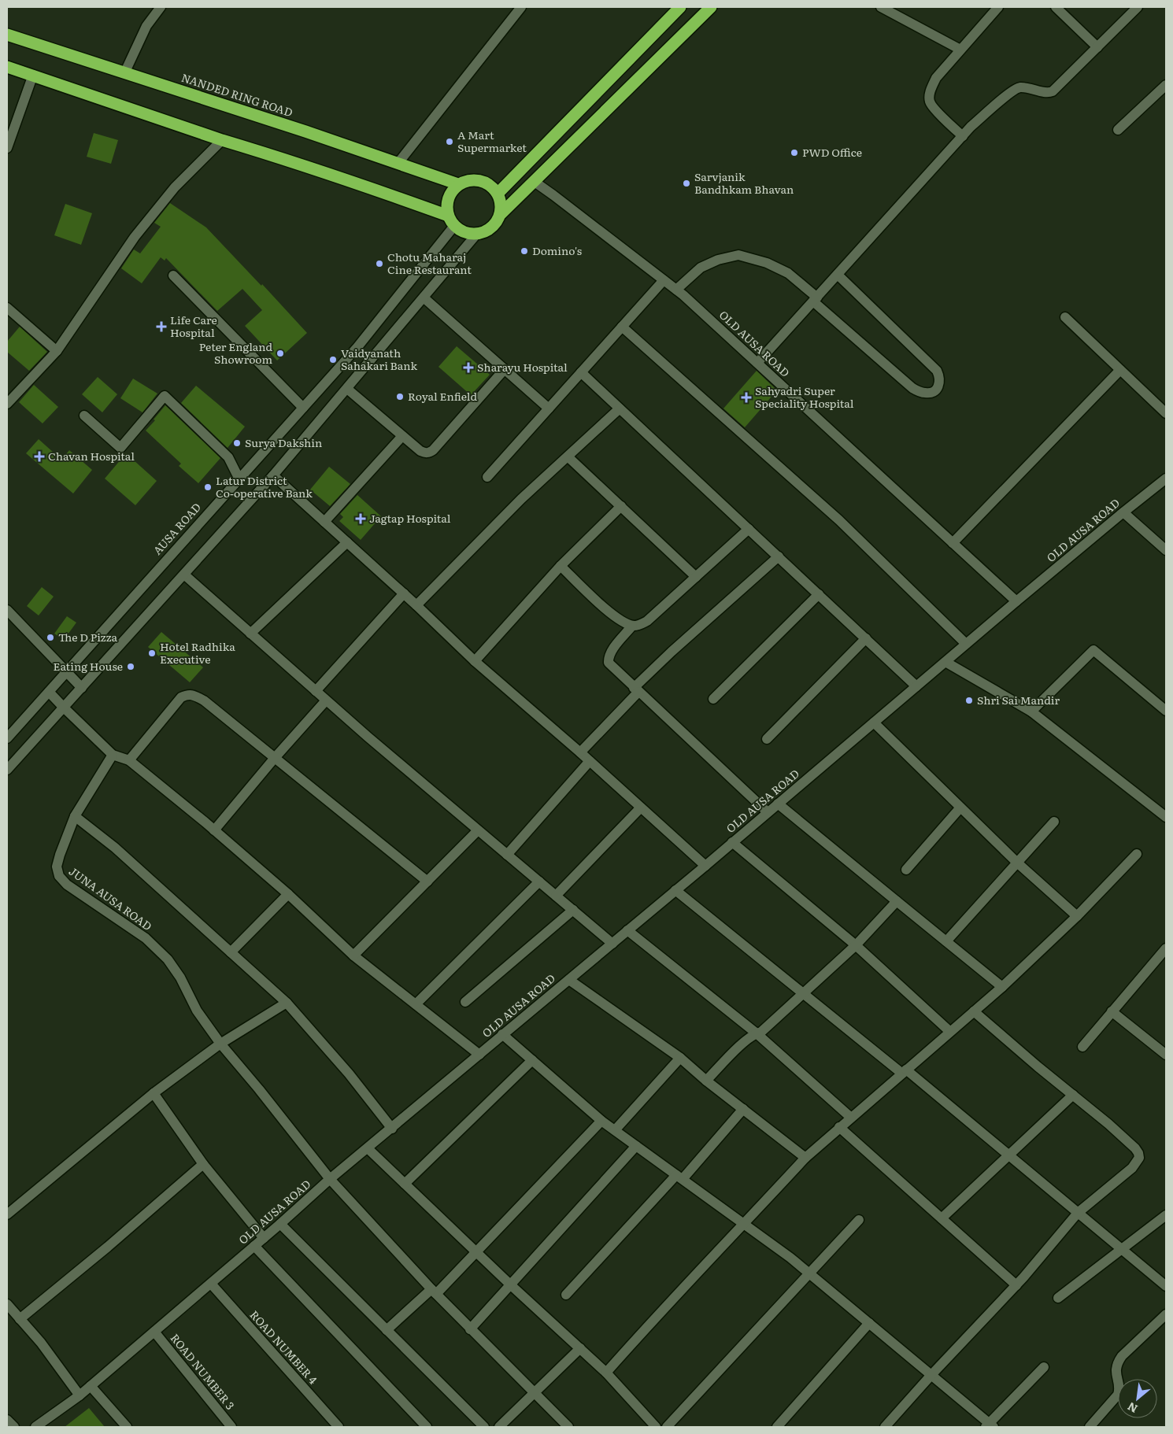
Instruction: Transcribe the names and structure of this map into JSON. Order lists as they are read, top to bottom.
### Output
{
  "streets": {
    "highway": ["NANDED RING ROAD"],
    "street": [
      "OLD AUSA ROAD",
      "AUSA ROAD",
      "JUNA AUSA ROAD",
      "ROAD NUMBER 4",
      "ROAD NUMBER 3"
    ]
  },
  "crossings": [
    ["NANDED RING ROAD", "AUSA ROAD"],
    ["OLD AUSA ROAD", "JUNA AUSA ROAD"],
    ["OLD AUSA ROAD", "ROAD NUMBER 4"],
    ["OLD AUSA ROAD", "ROAD NUMBER 3"]
  ],
  "places": {
    "other": [
      "A Mart Supermarket",
      "PWD Office",
      "Sarvjanik Bandhkam Bhavan",
      "Domino's",
      "Chotu Maharaj Cine Restaurant",
      "Peter England Showroom",
      "Vaidyanath Sahakari Bank",
      "Royal Enfield",
      "Surya Dakshin",
      "Latur District Co-operative Bank",
      "The D Pizza",
      "Hotel Radhika Executive",
      "Eating House",
      "Shri Sai Mandir"
    ],
    "health": [
      "Life Care Hospital",
      "Sharayu Hospital",
      "Sahyadri Super Speciality Hospital",
      "Chavan Hospital",
      "Jagtap Hospital"
    ]
  },
  "north": "bottom left"
}
